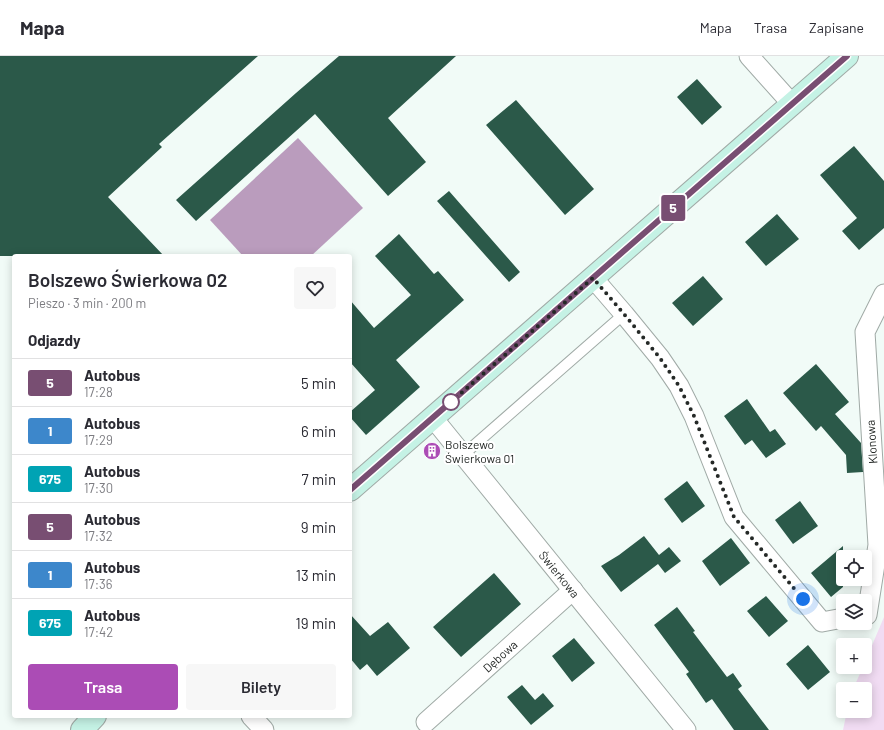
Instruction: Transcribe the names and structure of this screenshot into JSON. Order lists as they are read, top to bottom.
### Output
{
  "streets": {
    "street": ["Klonowa", "Świerkowa", "Dębowa"]
  },
  "crossings": [
    ["Świerkowa", "Dębowa"]
  ],
  "places": {
    "building": ["Bolszewo Świerkowa 01"]
  },
  "lines": ["bus line 5"],
  "page": {
    "header": "Mapa",
    "nav": ["Mapa", "Trasa", "Zapisane"],
    "on_map": "5",
    "heading": [
      ["Bolszewo Świerkowa 02", "Pieszo · 3 min · 200 m"],
      "Odjazdy"
    ],
    "list": [
      {
        "mark": "5",
        "name": "Autobus",
        "note": "17:28",
        "value": "5 min"
      },
      {
        "mark": "1",
        "name": "Autobus",
        "note": "17:29",
        "value": "6 min"
      },
      {
        "mark": "675",
        "name": "Autobus",
        "note": "17:30",
        "value": "7 min"
      },
      {
        "mark": "5",
        "name": "Autobus",
        "note": "17:32",
        "value": "9 min"
      },
      {
        "mark": "1",
        "name": "Autobus",
        "note": "17:36",
        "value": "13 min"
      },
      {
        "mark": "675",
        "name": "Autobus",
        "note": "17:42",
        "value": "19 min"
      }
    ],
    "map_buttons": ["+", "−"],
    "buttons": ["Trasa", "Bilety"]
  }
}
